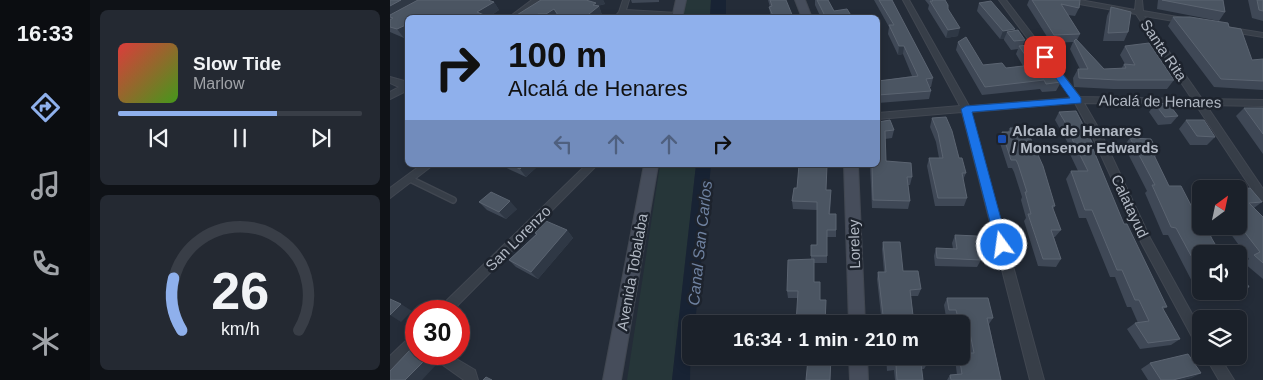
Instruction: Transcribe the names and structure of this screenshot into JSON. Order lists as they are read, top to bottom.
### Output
{
  "streets": {
    "main road": ["Loreley", "Avenida Tobalaba"],
    "street": [
      "Santa Rita",
      "Alcalá de Henares",
      "Calatayud",
      "San Lorenzo"
    ]
  },
  "crossings": [
    ["Santa Rita", "Alcalá de Henares"],
    ["Alcalá de Henares", "Calatayud"]
  ],
  "water": ["Canal San Carlos"],
  "places": {
    "transit": ["Alcala de Henares / Monsenor Edwards"]
  },
  "north": "top right",
  "page": {
    "tabs": "16:33",
    "turn": ["100 m", "Alcalá de Henares"],
    "song": ["Slow Tide", "Marlow"],
    "limit": "30",
    "trip": "16:34 · 1 min · 210 m",
    "gauge": ["26", "km/h"]
  }
}
